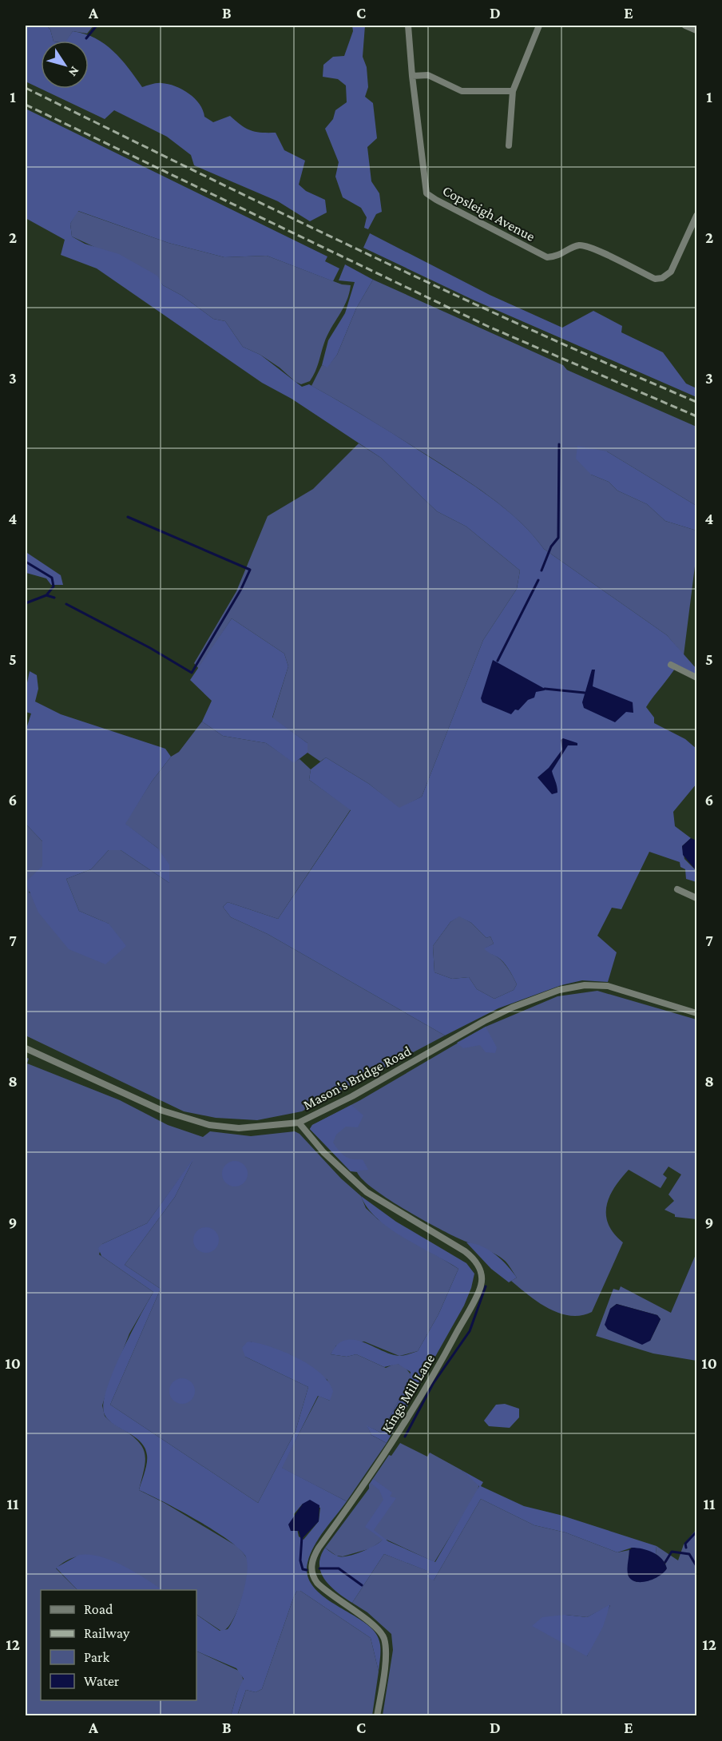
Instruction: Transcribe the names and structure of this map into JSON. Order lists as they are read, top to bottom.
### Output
{
  "streets": {
    "street": ["Copsleigh Avenue", "Mason's Bridge Road", "Kings Mill Lane"]
  },
  "crossings": [
    ["Mason's Bridge Road", "Kings Mill Lane"]
  ],
  "legend": [
    "Road",
    "Railway",
    "Park",
    "Water"
  ],
  "north": "bottom right",
  "grid": {
    "columns": [
      "A",
      "B",
      "C",
      "D",
      "E"
    ],
    "rows": [
      "1",
      "2",
      "3",
      "4",
      "5",
      "6",
      "7",
      "8",
      "9",
      "10",
      "11",
      "12"
    ]
  }
}
